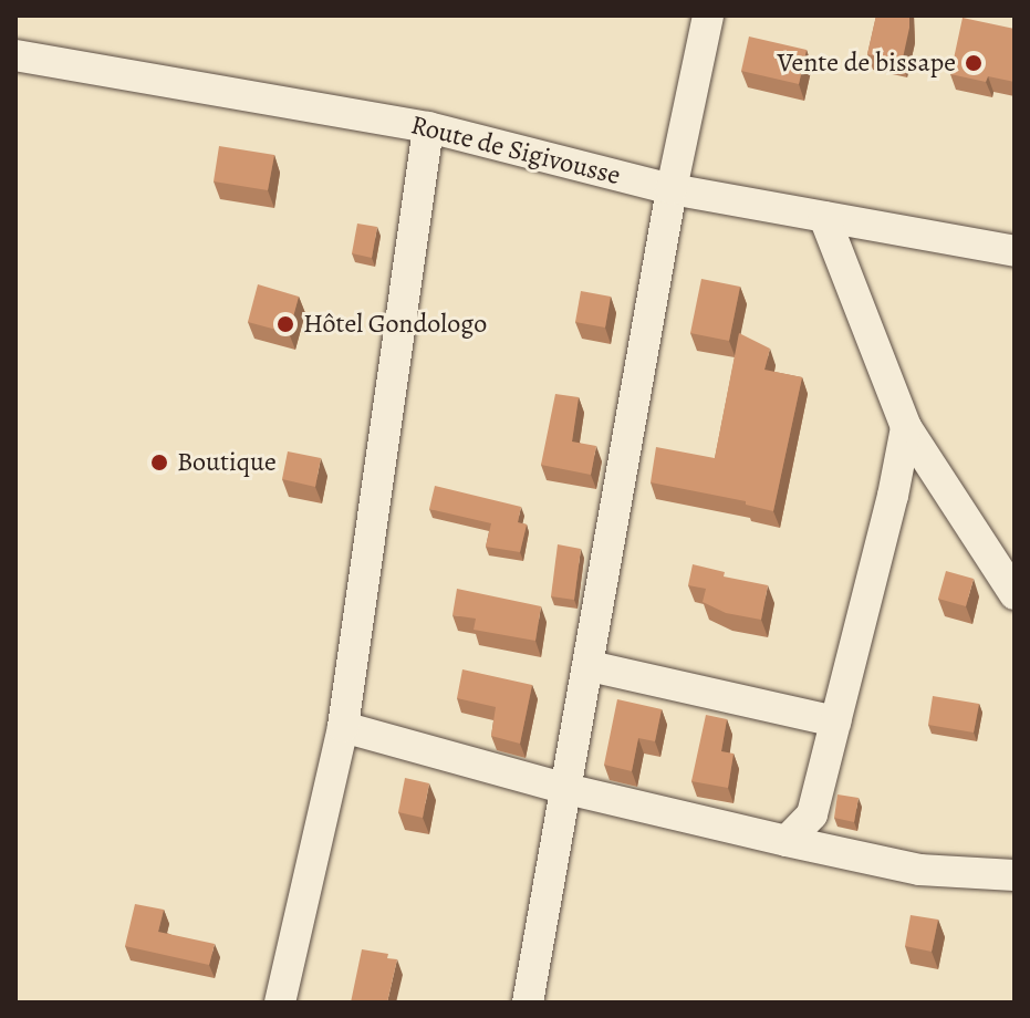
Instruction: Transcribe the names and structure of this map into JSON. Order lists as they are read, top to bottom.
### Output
{
  "streets": {
    "street": ["Route de Sigivousse"]
  },
  "places": ["Vente de bissape", "Hôtel Gondologo", "Boutique"]
}
